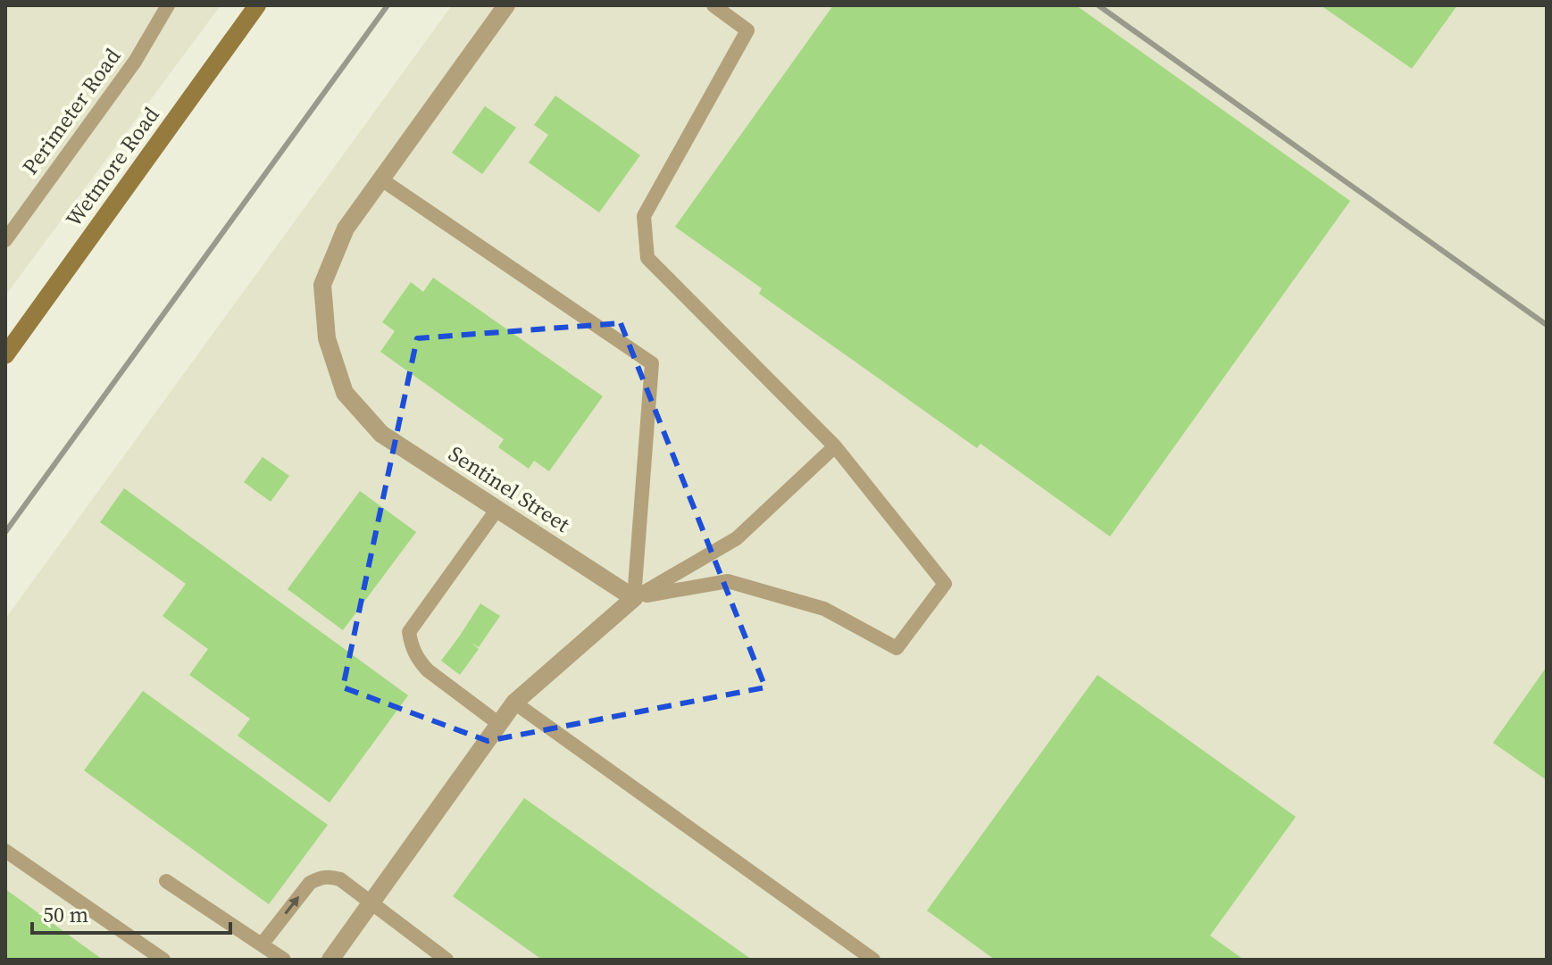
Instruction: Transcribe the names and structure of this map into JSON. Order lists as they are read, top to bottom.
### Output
{
  "streets": {
    "main road": ["Wetmore Road"],
    "street": ["Sentinel Street"],
    "lane": ["Perimeter Road"]
  },
  "scale_bar": "50 m"
}
